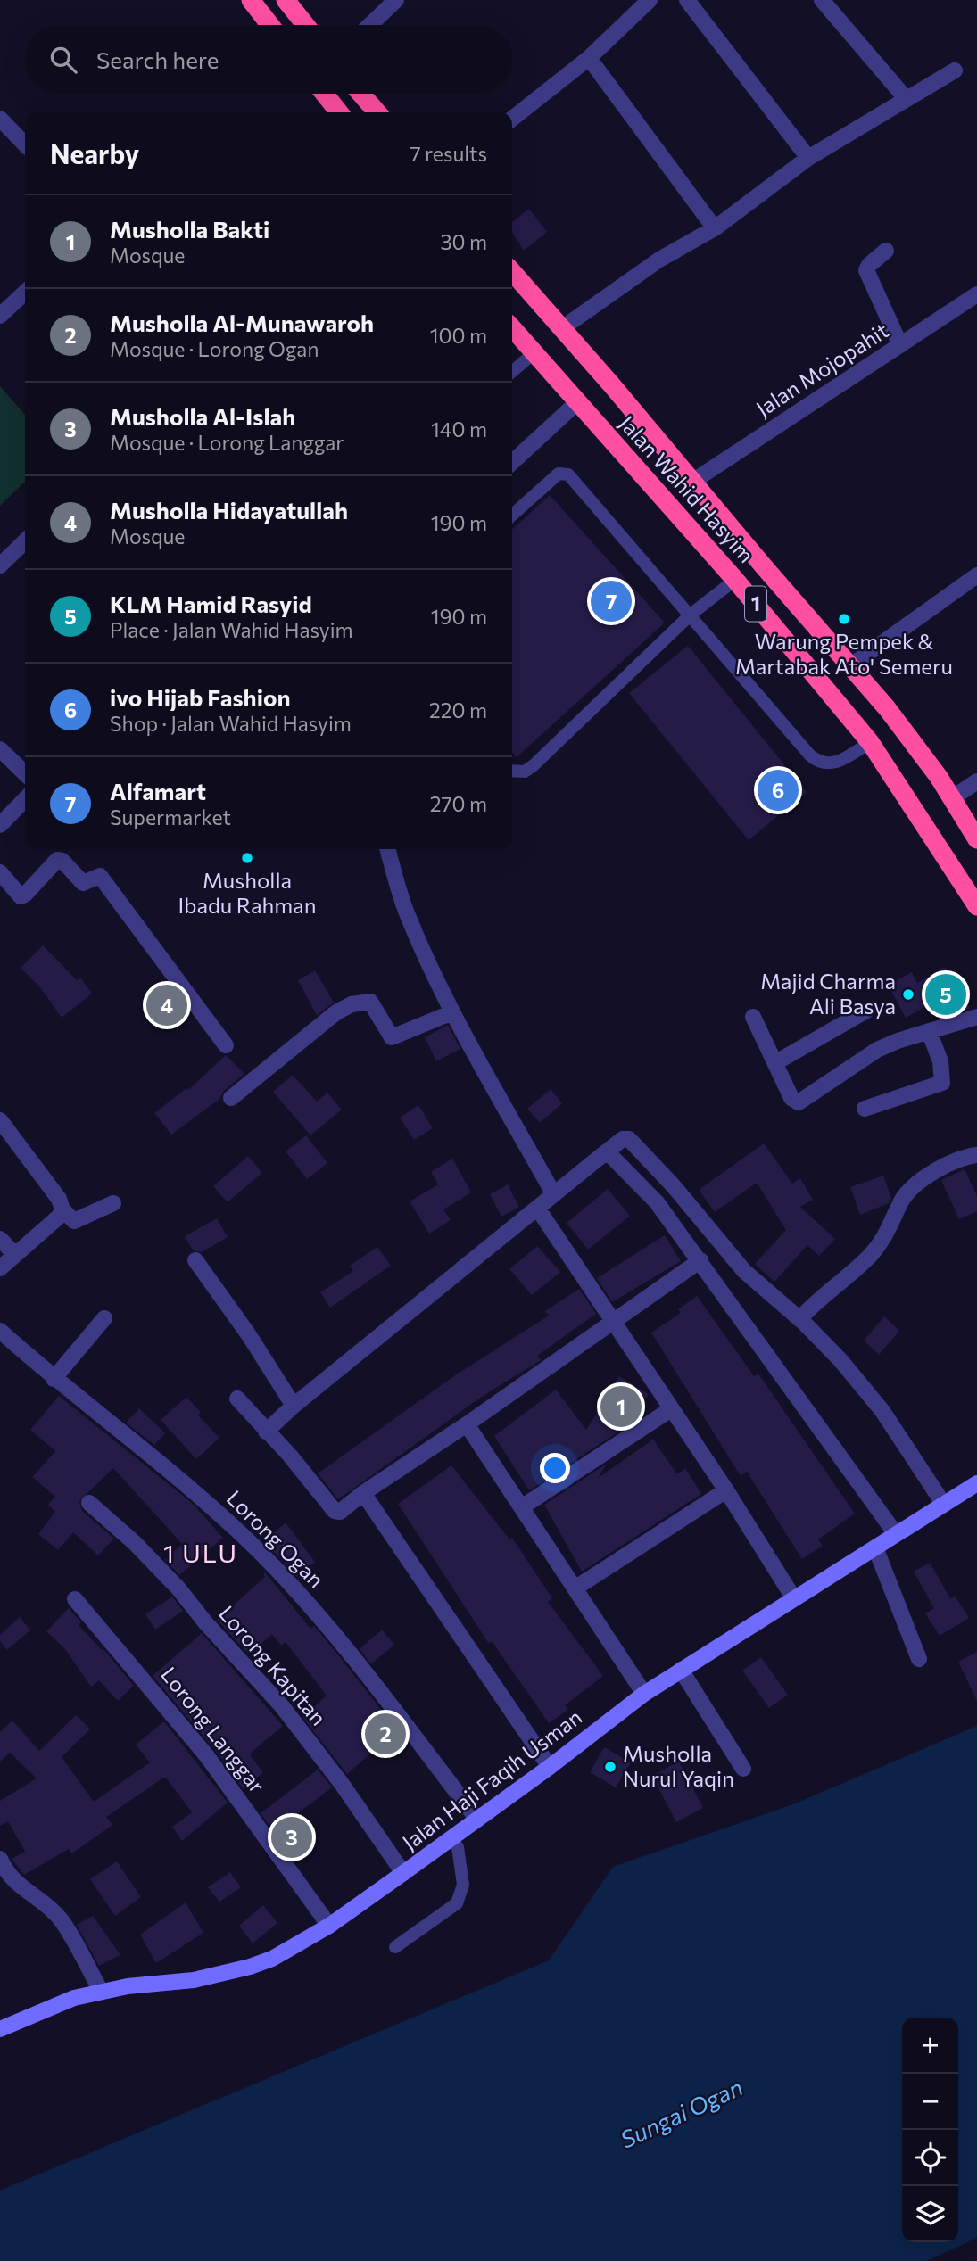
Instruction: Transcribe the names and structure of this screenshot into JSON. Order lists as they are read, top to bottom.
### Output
{
  "streets": {
    "highway": ["Jalan Wahid Hasyim", "1"],
    "street": [
      "Jalan Mojopahit",
      "Lorong Ogan",
      "Lorong Kapitan",
      "Lorong Langgar",
      "Jalan Haji Faqih Usman"
    ]
  },
  "crossings": [
    ["Jalan Mojopahit", "Jalan Wahid Hasyim"],
    ["Lorong Ogan", "Jalan Haji Faqih Usman"],
    ["Lorong Kapitan", "Jalan Haji Faqih Usman"],
    ["Lorong Langgar", "Jalan Haji Faqih Usman"]
  ],
  "districts": ["1 ULU"],
  "water": ["Sungai Ogan"],
  "places": [
    "Warung Pempek & Martabak Ato' Semeru",
    "Musholla Ibadu Rahman",
    "Majid Charma Ali Basya",
    "Musholla Nurul Yaqin"
  ],
  "page": {
    "search": "Search here",
    "heading": ["Nearby", "7 results"],
    "list": [
      {
        "mark": "1",
        "name": "Musholla Bakti",
        "note": "Mosque",
        "value": "30 m"
      },
      {
        "mark": "2",
        "name": "Musholla Al-Munawaroh",
        "note": "Mosque · Lorong Ogan",
        "value": "100 m"
      },
      {
        "mark": "3",
        "name": "Musholla Al-Islah",
        "note": "Mosque · Lorong Langgar",
        "value": "140 m"
      },
      {
        "mark": "4",
        "name": "Musholla Hidayatullah",
        "note": "Mosque",
        "value": "190 m"
      },
      {
        "mark": "5",
        "name": "KLM Hamid Rasyid",
        "note": "Place · Jalan Wahid Hasyim",
        "value": "190 m"
      },
      {
        "mark": "6",
        "name": "ivo Hijab Fashion",
        "note": "Shop · Jalan Wahid Hasyim",
        "value": "220 m"
      },
      {
        "mark": "7",
        "name": "Alfamart",
        "note": "Supermarket",
        "value": "270 m"
      }
    ],
    "pins": [
      "7",
      "6",
      "5",
      "4",
      "1",
      "2",
      "3"
    ],
    "map_buttons": ["+", "−"]
  }
}
